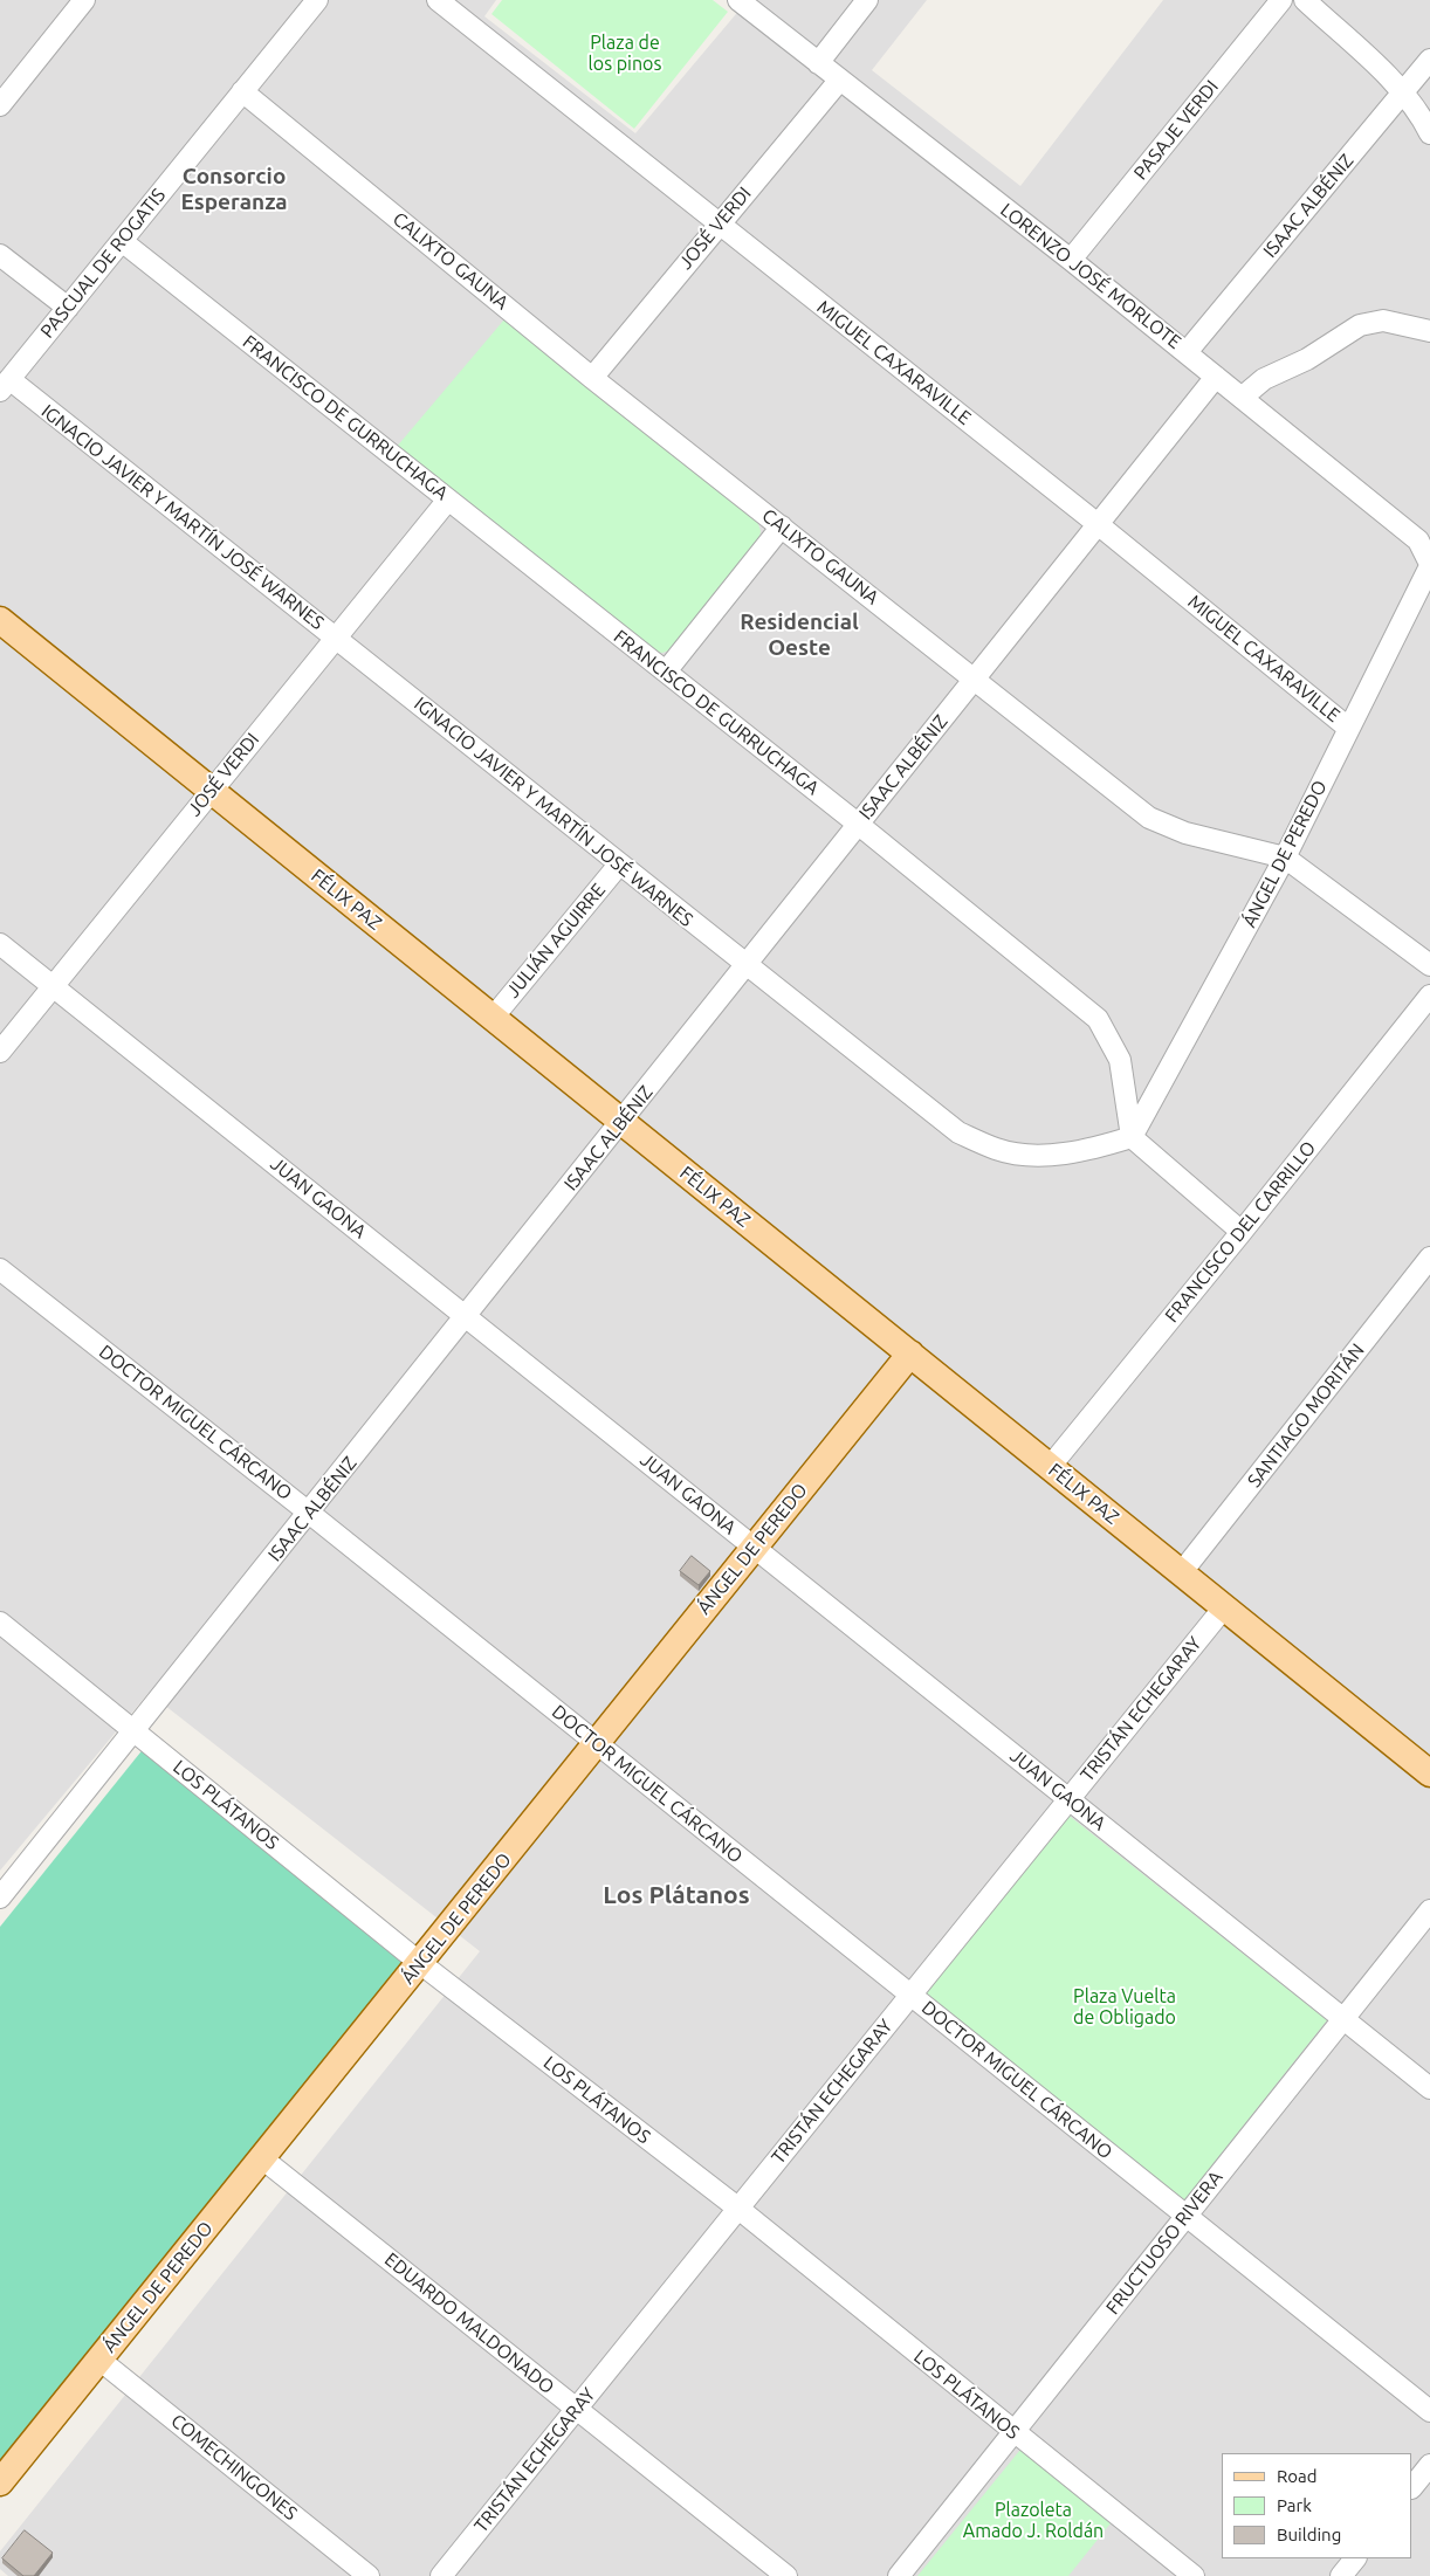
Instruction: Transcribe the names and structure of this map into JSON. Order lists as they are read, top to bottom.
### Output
{
  "streets": {
    "main road": ["ÁNGEL DE PEREDO", "FÉLIX PAZ"],
    "street": [
      "PASAJE VERDI",
      "ISAAC ALBÉNIZ",
      "JOSÉ VERDI",
      "CALIXTO GAUNA",
      "PASCUAL DE ROGATIS",
      "LORENZO JOSÉ MORLOTE",
      "MIGUEL CAXARAVILLE",
      "FRANCISCO DE GURRUCHAGA",
      "IGNACIO JAVIER Y MARTÍN JOSÉ WARNES",
      "JULIÁN AGUIRRE",
      "JUAN GAONA",
      "FRANCISCO DEL CARRILLO",
      "SANTIAGO MORITÁN",
      "DOCTOR MIGUEL CÁRCANO",
      "TRISTÁN ECHEGARAY",
      "LOS PLÁTANOS",
      "FRUCTUOSO RIVERA",
      "EDUARDO MALDONADO",
      "COMECHINGONES"
    ]
  },
  "crossings": [
    ["PASAJE VERDI", "LORENZO JOSÉ MORLOTE"],
    ["ISAAC ALBÉNIZ", "CALIXTO GAUNA"],
    ["ISAAC ALBÉNIZ", "LORENZO JOSÉ MORLOTE"],
    ["ISAAC ALBÉNIZ", "MIGUEL CAXARAVILLE"],
    ["ISAAC ALBÉNIZ", "FRANCISCO DE GURRUCHAGA"],
    ["ISAAC ALBÉNIZ", "IGNACIO JAVIER Y MARTÍN JOSÉ WARNES"],
    ["ISAAC ALBÉNIZ", "FÉLIX PAZ"],
    ["ISAAC ALBÉNIZ", "JUAN GAONA"],
    ["ISAAC ALBÉNIZ", "DOCTOR MIGUEL CÁRCANO"],
    ["ISAAC ALBÉNIZ", "LOS PLÁTANOS"],
    ["JOSÉ VERDI", "CALIXTO GAUNA"],
    ["JOSÉ VERDI", "LORENZO JOSÉ MORLOTE"],
    ["JOSÉ VERDI", "MIGUEL CAXARAVILLE"],
    ["JOSÉ VERDI", "FRANCISCO DE GURRUCHAGA"],
    ["JOSÉ VERDI", "IGNACIO JAVIER Y MARTÍN JOSÉ WARNES"],
    ["JOSÉ VERDI", "FÉLIX PAZ"],
    ["JOSÉ VERDI", "JUAN GAONA"],
    ["CALIXTO GAUNA", "PASCUAL DE ROGATIS"],
    ["CALIXTO GAUNA", "ÁNGEL DE PEREDO"],
    ["PASCUAL DE ROGATIS", "FRANCISCO DE GURRUCHAGA"],
    ["PASCUAL DE ROGATIS", "IGNACIO JAVIER Y MARTÍN JOSÉ WARNES"],
    ["LORENZO JOSÉ MORLOTE", "ÁNGEL DE PEREDO"],
    ["MIGUEL CAXARAVILLE", "ÁNGEL DE PEREDO"],
    ["FRANCISCO DE GURRUCHAGA", "IGNACIO JAVIER Y MARTÍN JOSÉ WARNES"],
    ["FRANCISCO DE GURRUCHAGA", "ÁNGEL DE PEREDO"],
    ["IGNACIO JAVIER Y MARTÍN JOSÉ WARNES", "ÁNGEL DE PEREDO"],
    ["IGNACIO JAVIER Y MARTÍN JOSÉ WARNES", "JULIÁN AGUIRRE"],
    ["ÁNGEL DE PEREDO", "FÉLIX PAZ"],
    ["ÁNGEL DE PEREDO", "JUAN GAONA"],
    ["ÁNGEL DE PEREDO", "DOCTOR MIGUEL CÁRCANO"],
    ["ÁNGEL DE PEREDO", "LOS PLÁTANOS"],
    ["ÁNGEL DE PEREDO", "EDUARDO MALDONADO"],
    ["ÁNGEL DE PEREDO", "COMECHINGONES"],
    ["FÉLIX PAZ", "JULIÁN AGUIRRE"],
    ["FÉLIX PAZ", "FRANCISCO DEL CARRILLO"],
    ["FÉLIX PAZ", "SANTIAGO MORITÁN"],
    ["FÉLIX PAZ", "TRISTÁN ECHEGARAY"],
    ["JUAN GAONA", "TRISTÁN ECHEGARAY"],
    ["JUAN GAONA", "FRUCTUOSO RIVERA"],
    ["DOCTOR MIGUEL CÁRCANO", "TRISTÁN ECHEGARAY"],
    ["DOCTOR MIGUEL CÁRCANO", "FRUCTUOSO RIVERA"],
    ["TRISTÁN ECHEGARAY", "LOS PLÁTANOS"],
    ["TRISTÁN ECHEGARAY", "EDUARDO MALDONADO"],
    ["LOS PLÁTANOS", "FRUCTUOSO RIVERA"]
  ],
  "districts": ["Consorcio Esperanza", "Residencial Oeste", "Los Plátanos"],
  "parks": ["Plaza de los pinos", "Plaza Vuelta de Obligado", "Plazoleta Amado J. Roldán"],
  "legend": ["Road", "Park", "Building"]
}
